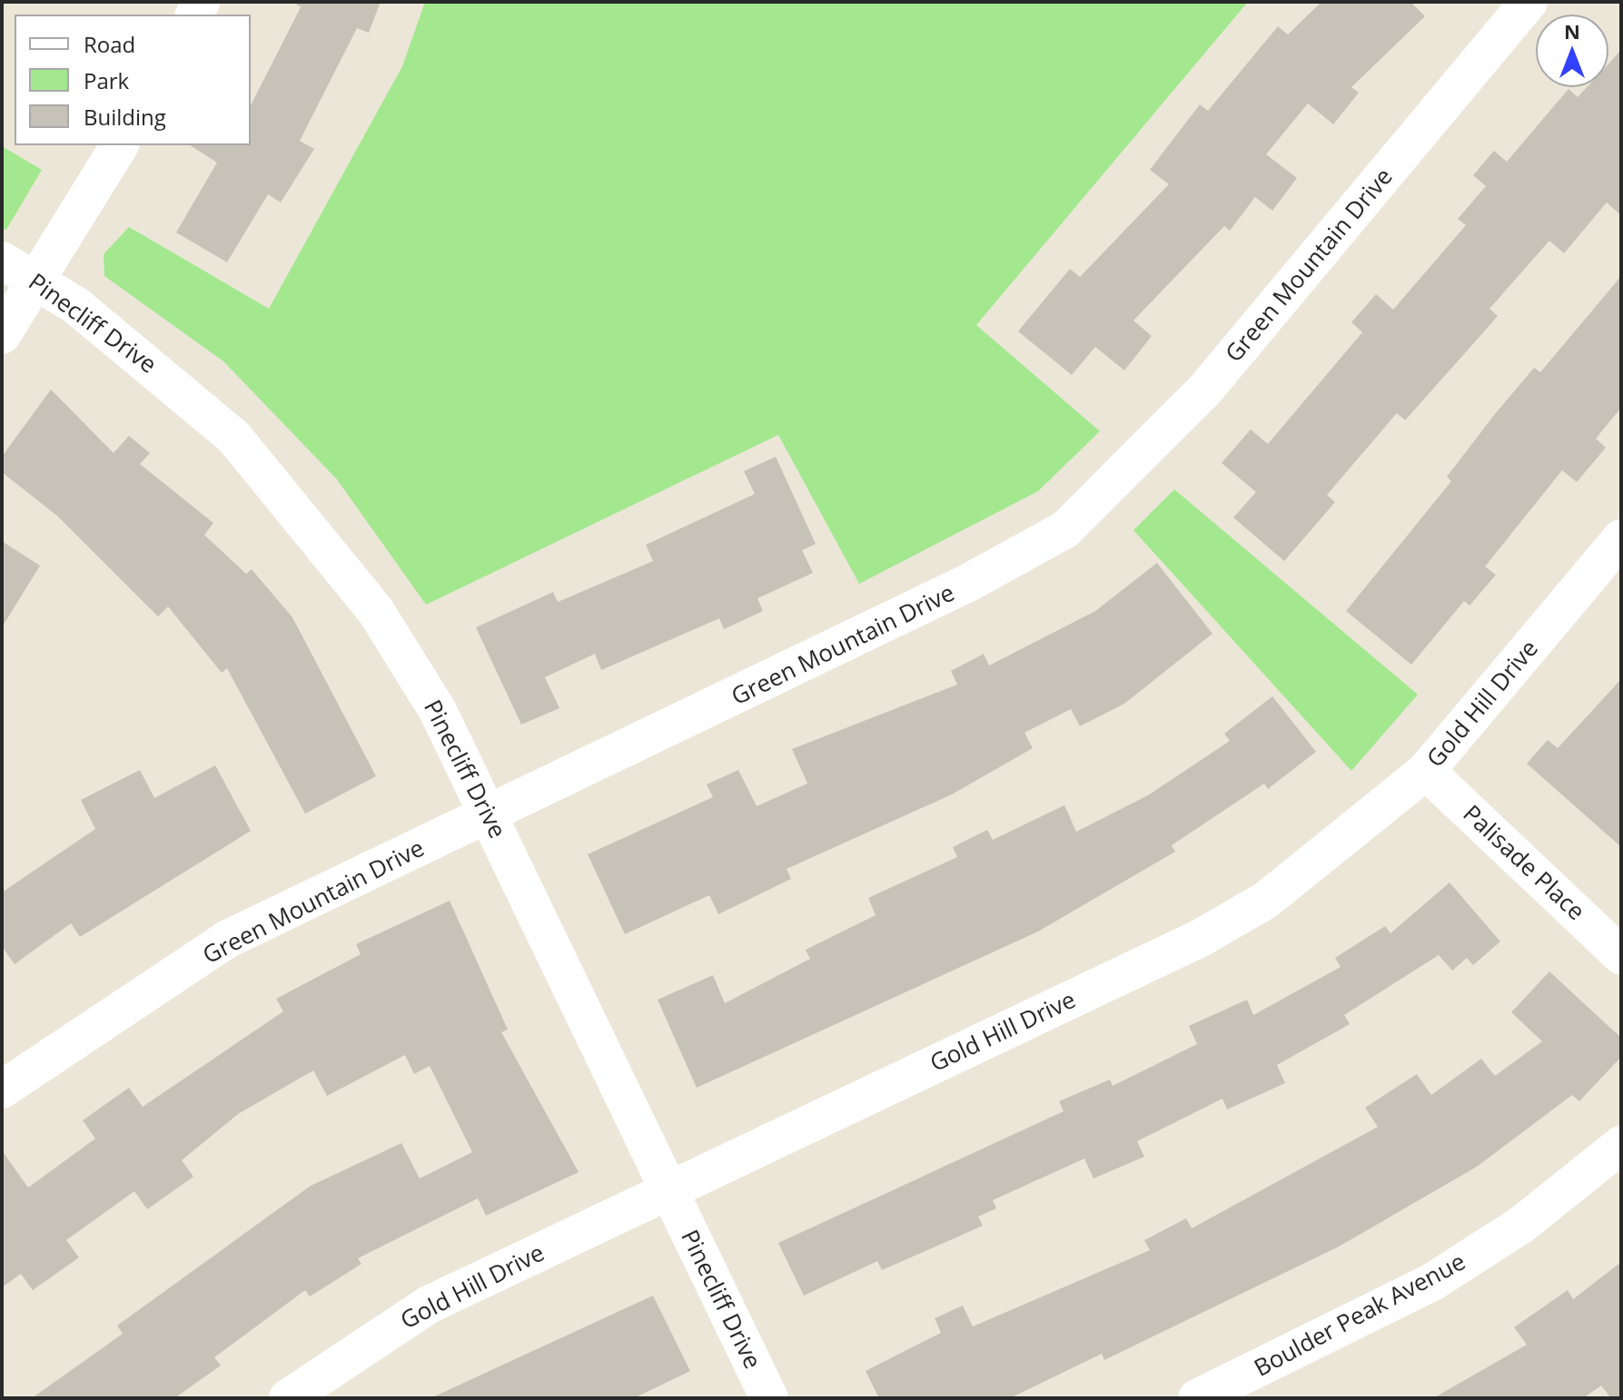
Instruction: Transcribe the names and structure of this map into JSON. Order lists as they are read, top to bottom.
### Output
{
  "streets": {
    "street": [
      "Green Mountain Drive",
      "Pinecliff Drive",
      "Gold Hill Drive",
      "Palisade Place",
      "Boulder Peak Avenue"
    ]
  },
  "crossings": [
    ["Green Mountain Drive", "Pinecliff Drive"],
    ["Pinecliff Drive", "Gold Hill Drive"],
    ["Gold Hill Drive", "Palisade Place"]
  ],
  "legend": ["Road", "Park", "Building"],
  "north": "top"
}
